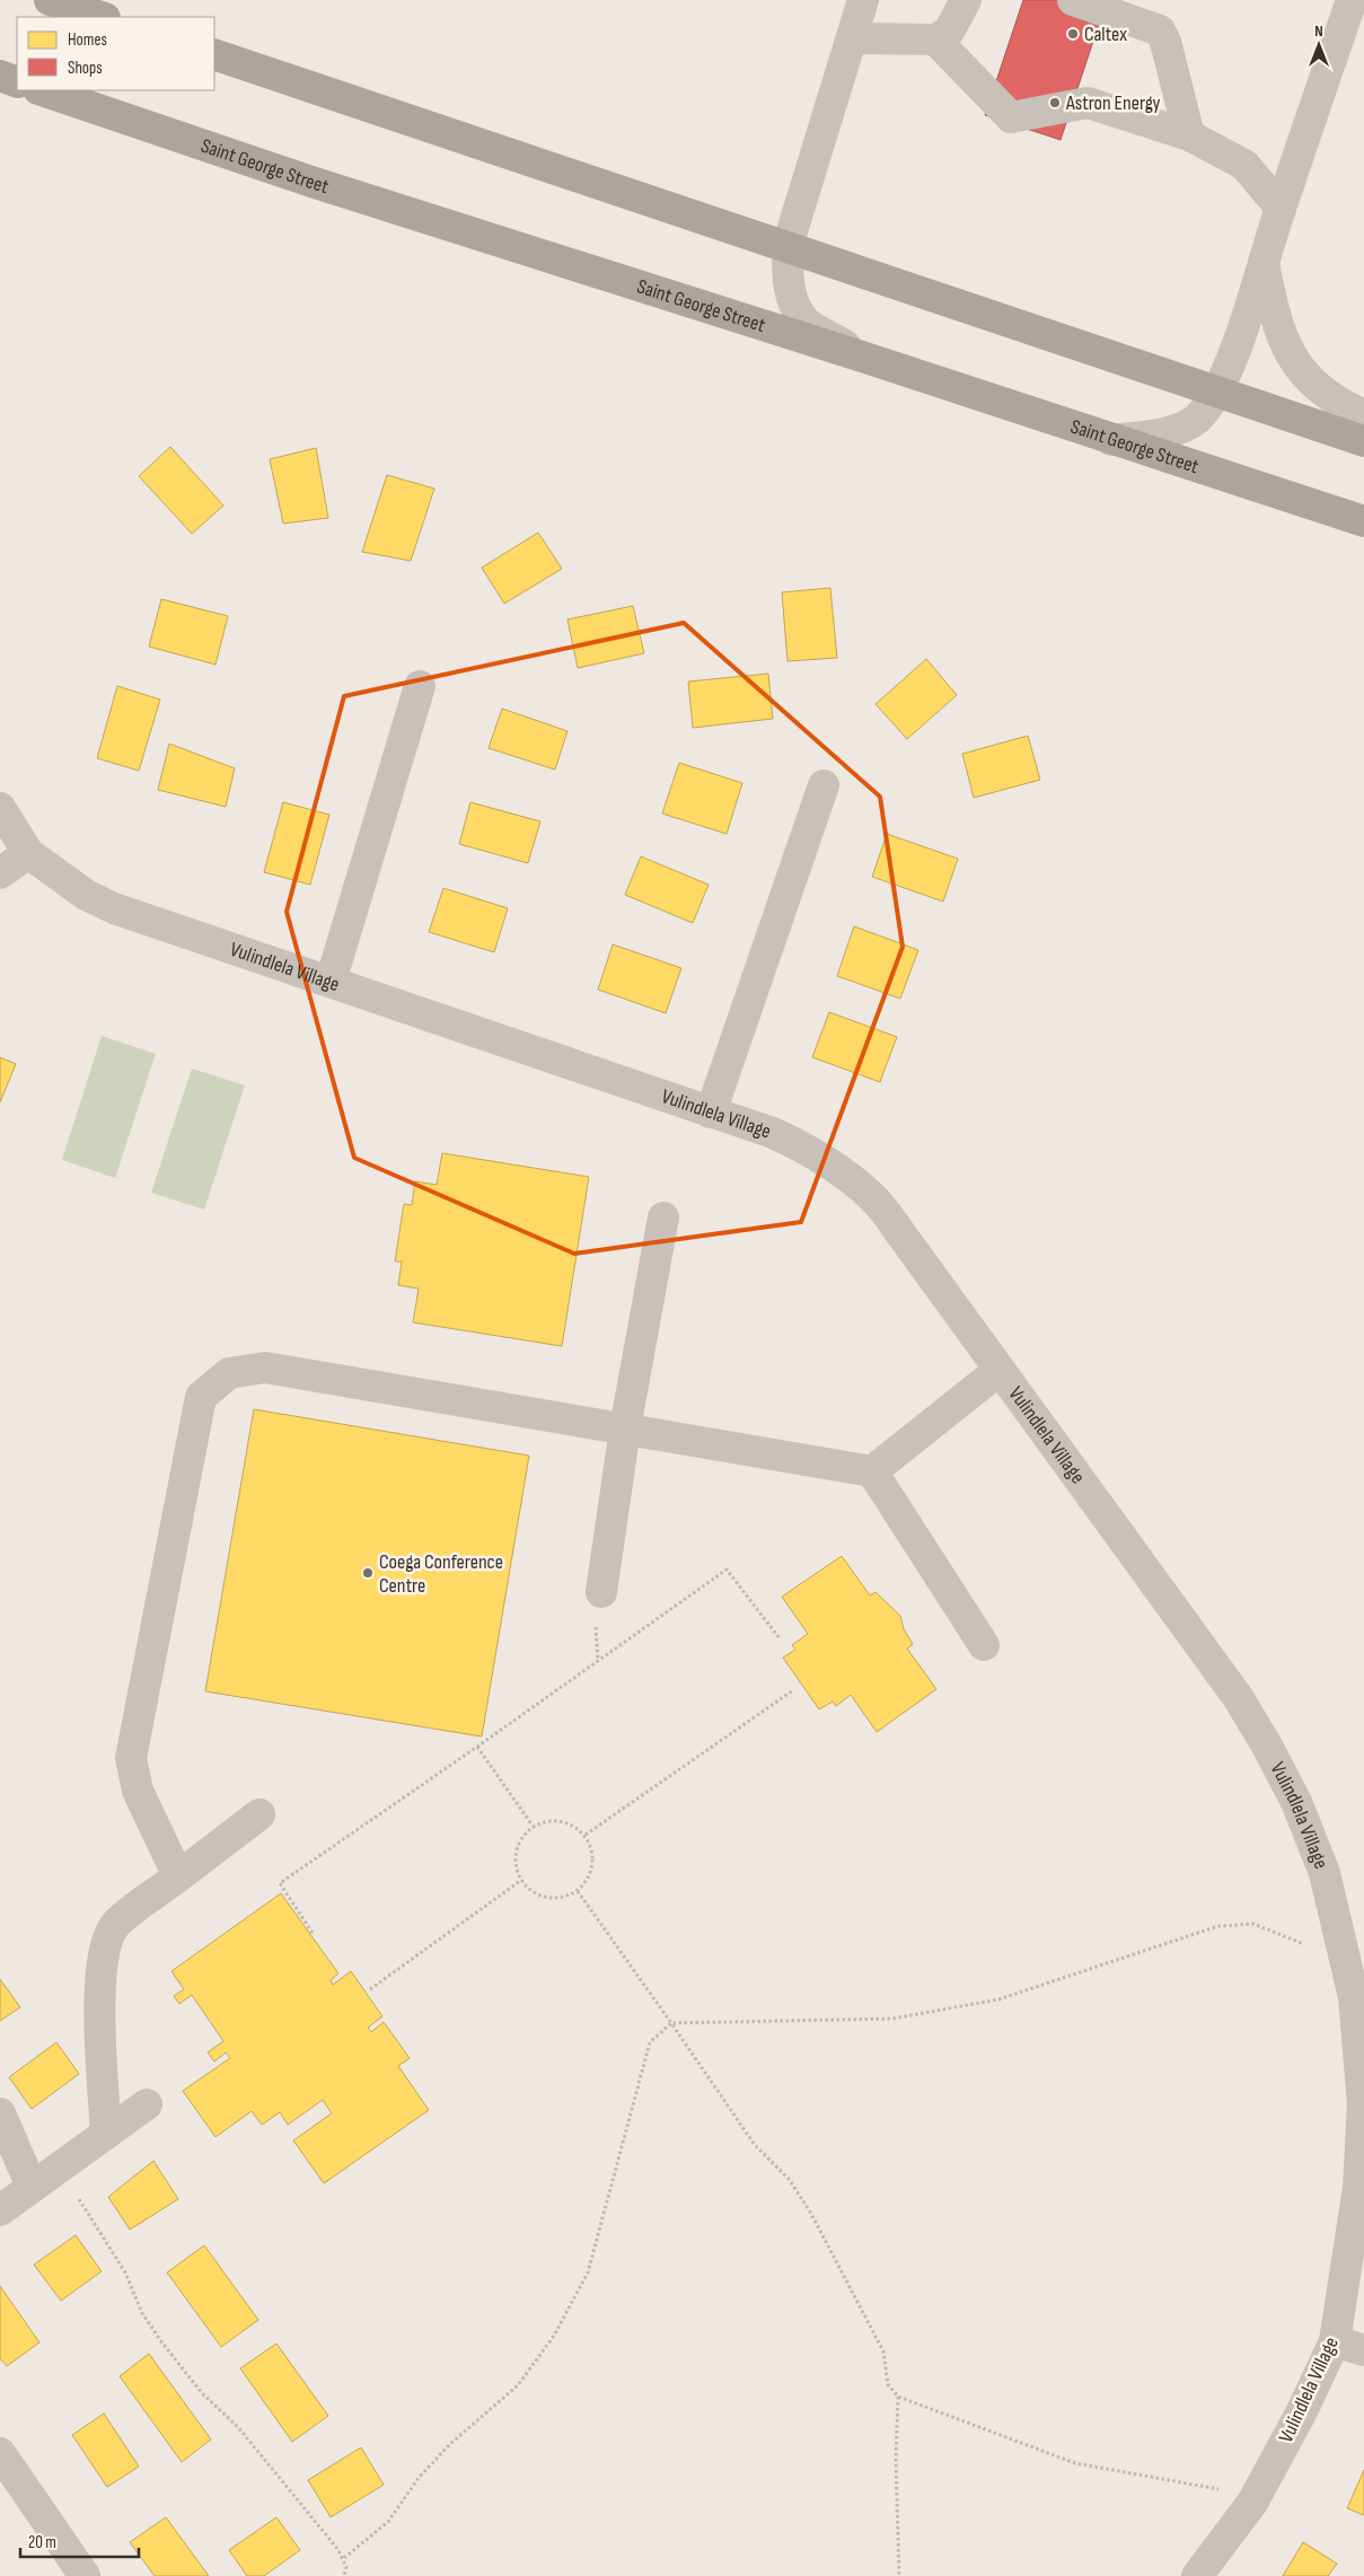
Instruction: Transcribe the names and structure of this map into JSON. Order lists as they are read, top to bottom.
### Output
{
  "streets": {
    "main road": ["Saint George Street"],
    "street": ["Vulindlela Village"]
  },
  "places": ["Caltex", "Astron Energy", "Coega Conference Centre"],
  "legend": ["Homes", "Shops"],
  "scale_bar": "20 m",
  "north": "top"
}
